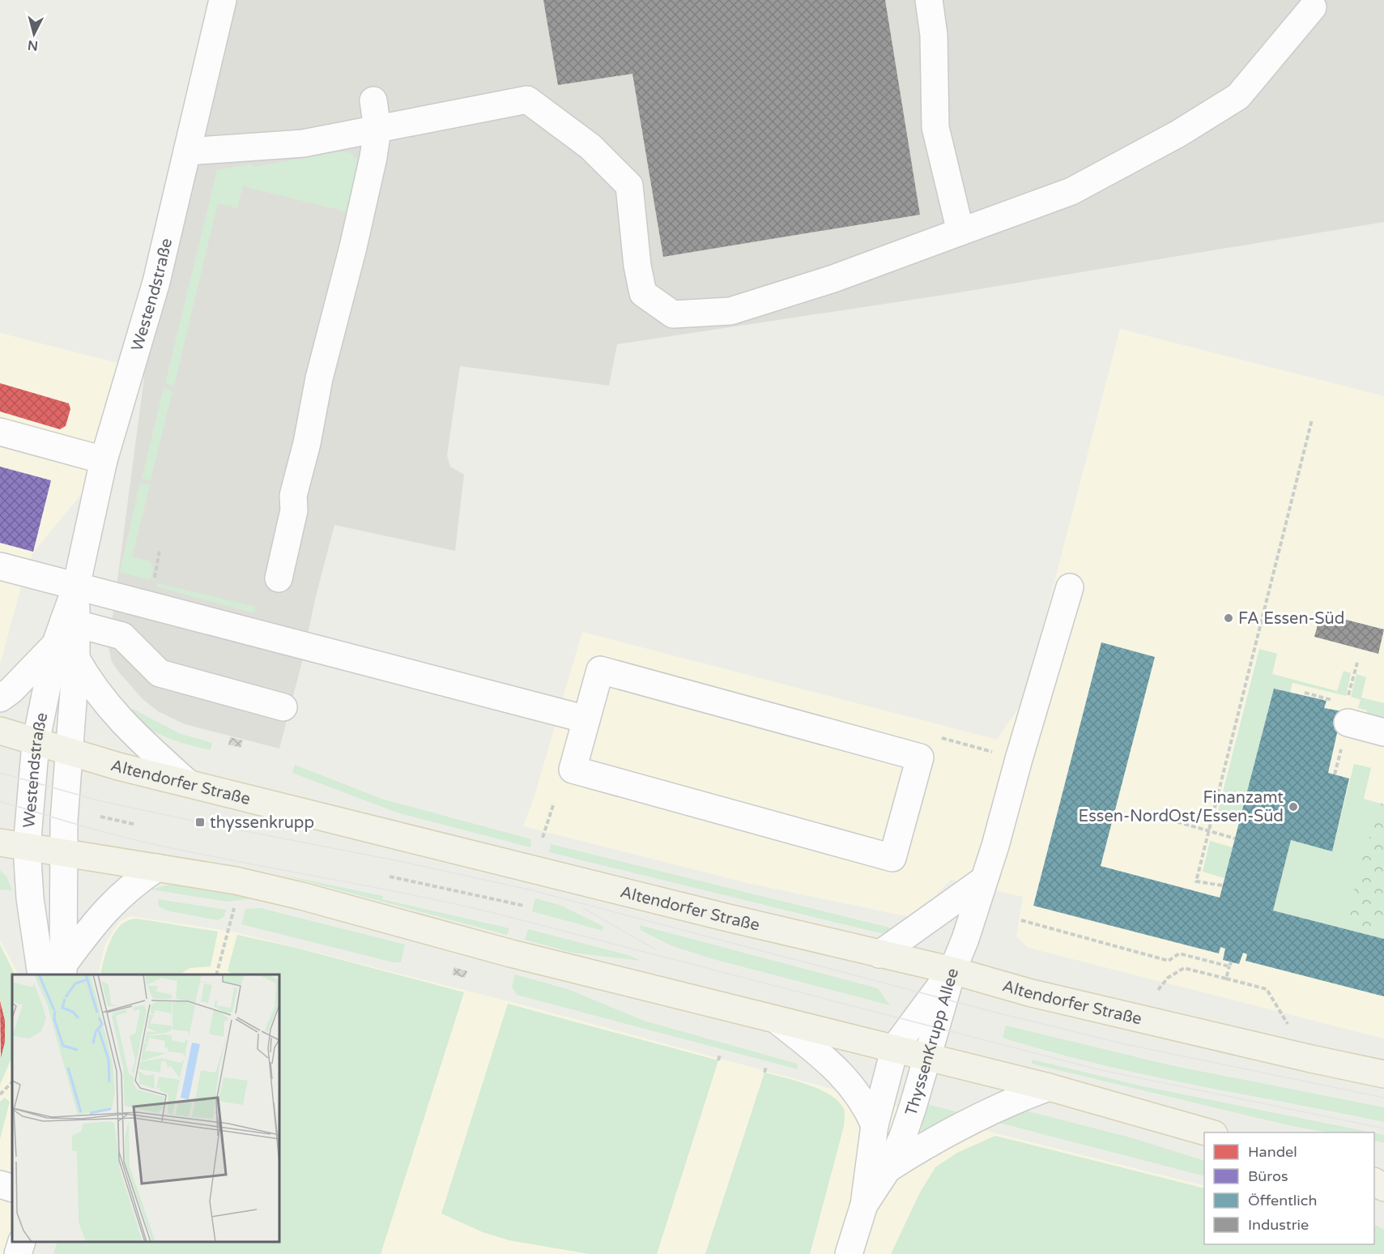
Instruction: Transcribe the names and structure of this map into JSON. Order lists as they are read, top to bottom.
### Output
{
  "streets": {
    "main road": ["Altendorfer Straße"],
    "street": ["Westendstraße", "ThyssenKrupp Allee"]
  },
  "crossings": [
    ["Westendstraße", "Altendorfer Straße"],
    ["Altendorfer Straße", "ThyssenKrupp Allee"]
  ],
  "places": {
    "other": ["FA Essen-Süd", "Finanzamt Essen-NordOst/Essen-Süd"],
    "transit": ["thyssenkrupp"]
  },
  "legend": [
    "Handel",
    "Büros",
    "Öffentlich",
    "Industrie"
  ],
  "north": "bottom"
}
